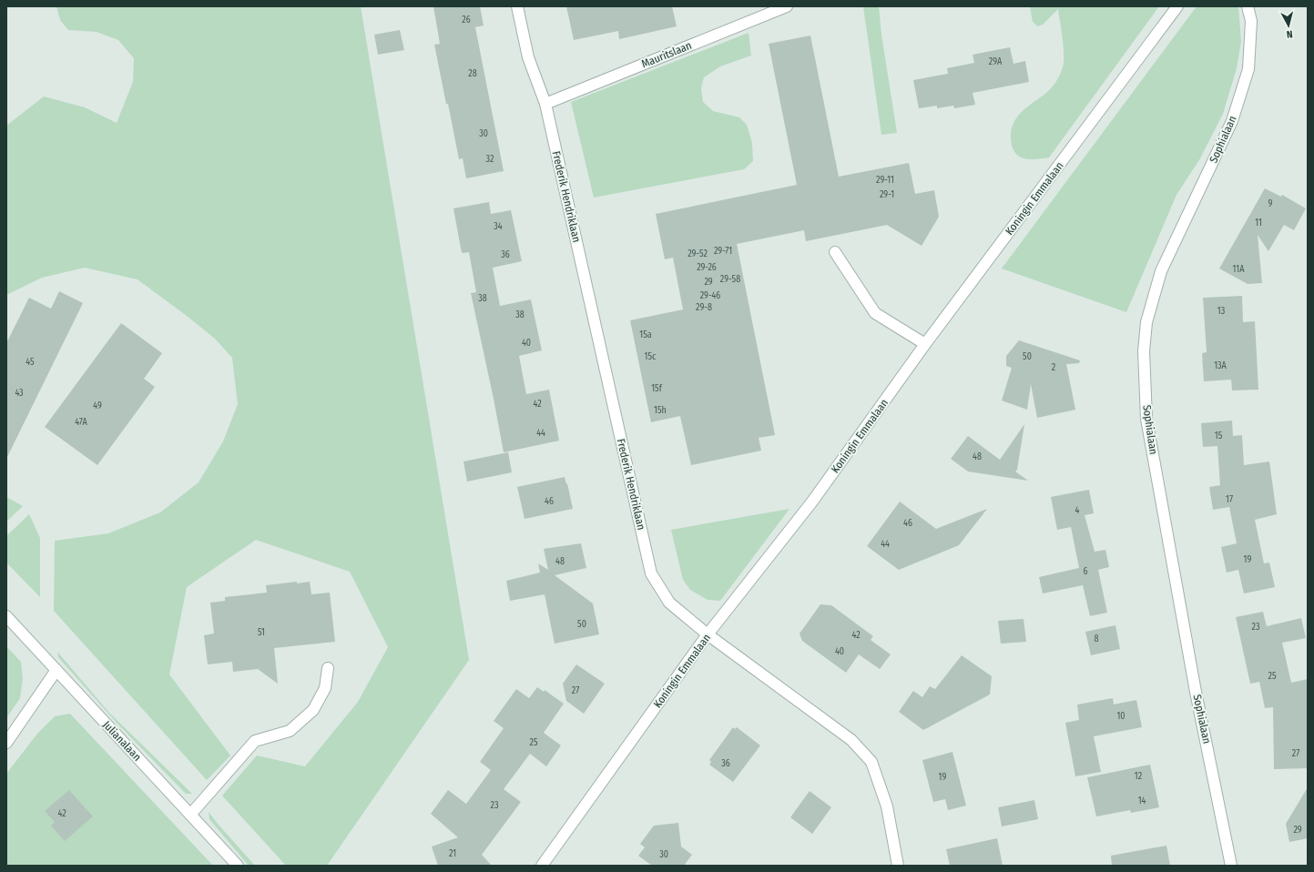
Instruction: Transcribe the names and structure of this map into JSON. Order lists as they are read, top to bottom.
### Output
{
  "streets": {
    "street": [
      "Mauritslaan",
      "Sophialaan",
      "Frederik Hendriklaan",
      "Koningin Emmalaan",
      "Julianalaan"
    ]
  },
  "crossings": [
    ["Mauritslaan", "Frederik Hendriklaan"],
    ["Frederik Hendriklaan", "Koningin Emmalaan"]
  ],
  "house_numbers": [
    "26",
    "29A",
    "28",
    "30",
    "32",
    "29-11",
    "29-1",
    "9",
    "11",
    "34",
    "29-71",
    "29-52",
    "36",
    "29-26",
    "11A",
    "29-58",
    "29",
    "29-46",
    "38",
    "29-8",
    "13",
    "38",
    "15a",
    "40",
    "15c",
    "50",
    "45",
    "13A",
    "2",
    "15f",
    "43",
    "42",
    "49",
    "15h",
    "47A",
    "44",
    "15",
    "48",
    "17",
    "46",
    "4",
    "46",
    "44",
    "19",
    "48",
    "6",
    "50",
    "23",
    "51",
    "42",
    "8",
    "40",
    "25",
    "27",
    "10",
    "25",
    "27",
    "36",
    "12",
    "19",
    "14",
    "23",
    "42",
    "29",
    "21",
    "30"
  ],
  "north": "bottom"
}
